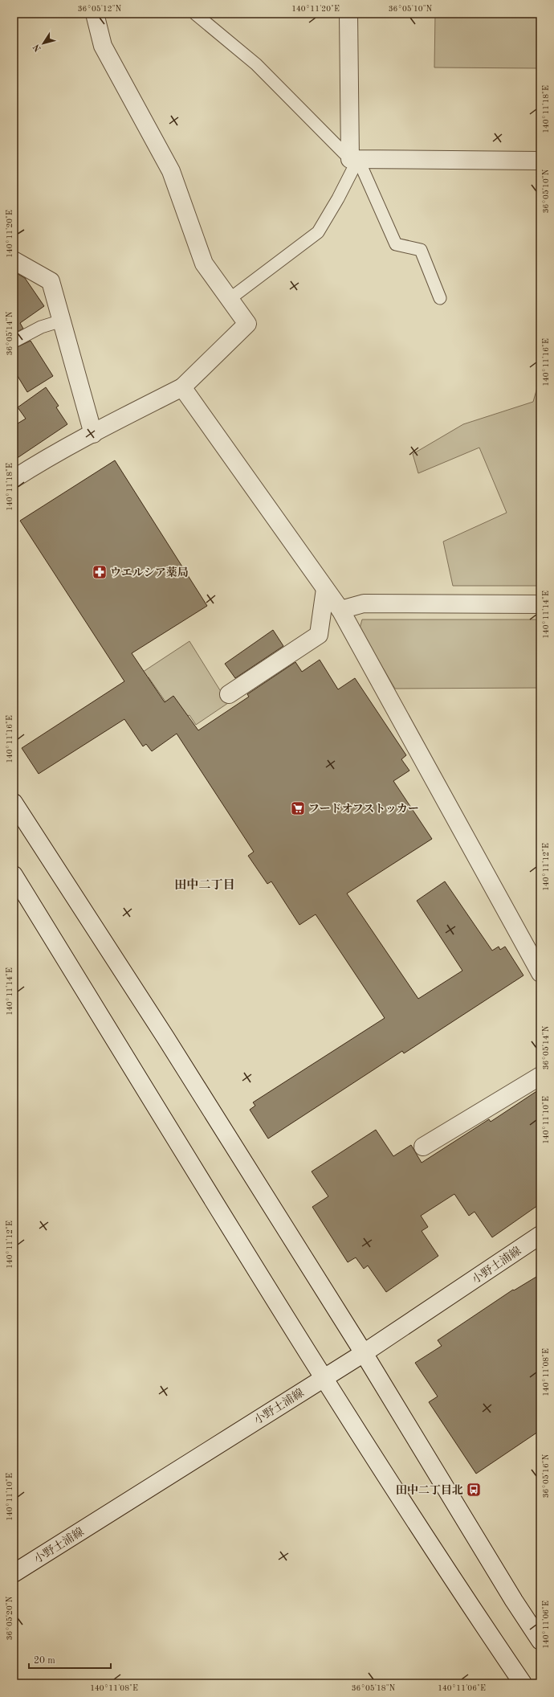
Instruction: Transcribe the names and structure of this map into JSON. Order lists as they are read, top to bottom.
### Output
{
  "streets": {
    "street": ["小野土浦線"]
  },
  "districts": ["田中二丁目"],
  "places": {
    "pharmacy": ["ウエルシア薬局"],
    "supermarket": ["フードオフストッカー"],
    "bus stop": ["田中二丁目北"]
  },
  "scale_bar": "20 m",
  "north": "bottom left",
  "coordinates": [
    "36°05'12\"N",
    "140°11'20\"E",
    "36°05'10\"N",
    "140°11'18\"E",
    "36°05'14\"N",
    "140°11'16\"E",
    "140°11'14\"E",
    "140°11'12\"E",
    "140°11'10\"E",
    "140°11'08\"E",
    "36°05'16\"N",
    "36°05'20\"N",
    "140°11'06\"E",
    "36°05'18\"N"
  ]
}
